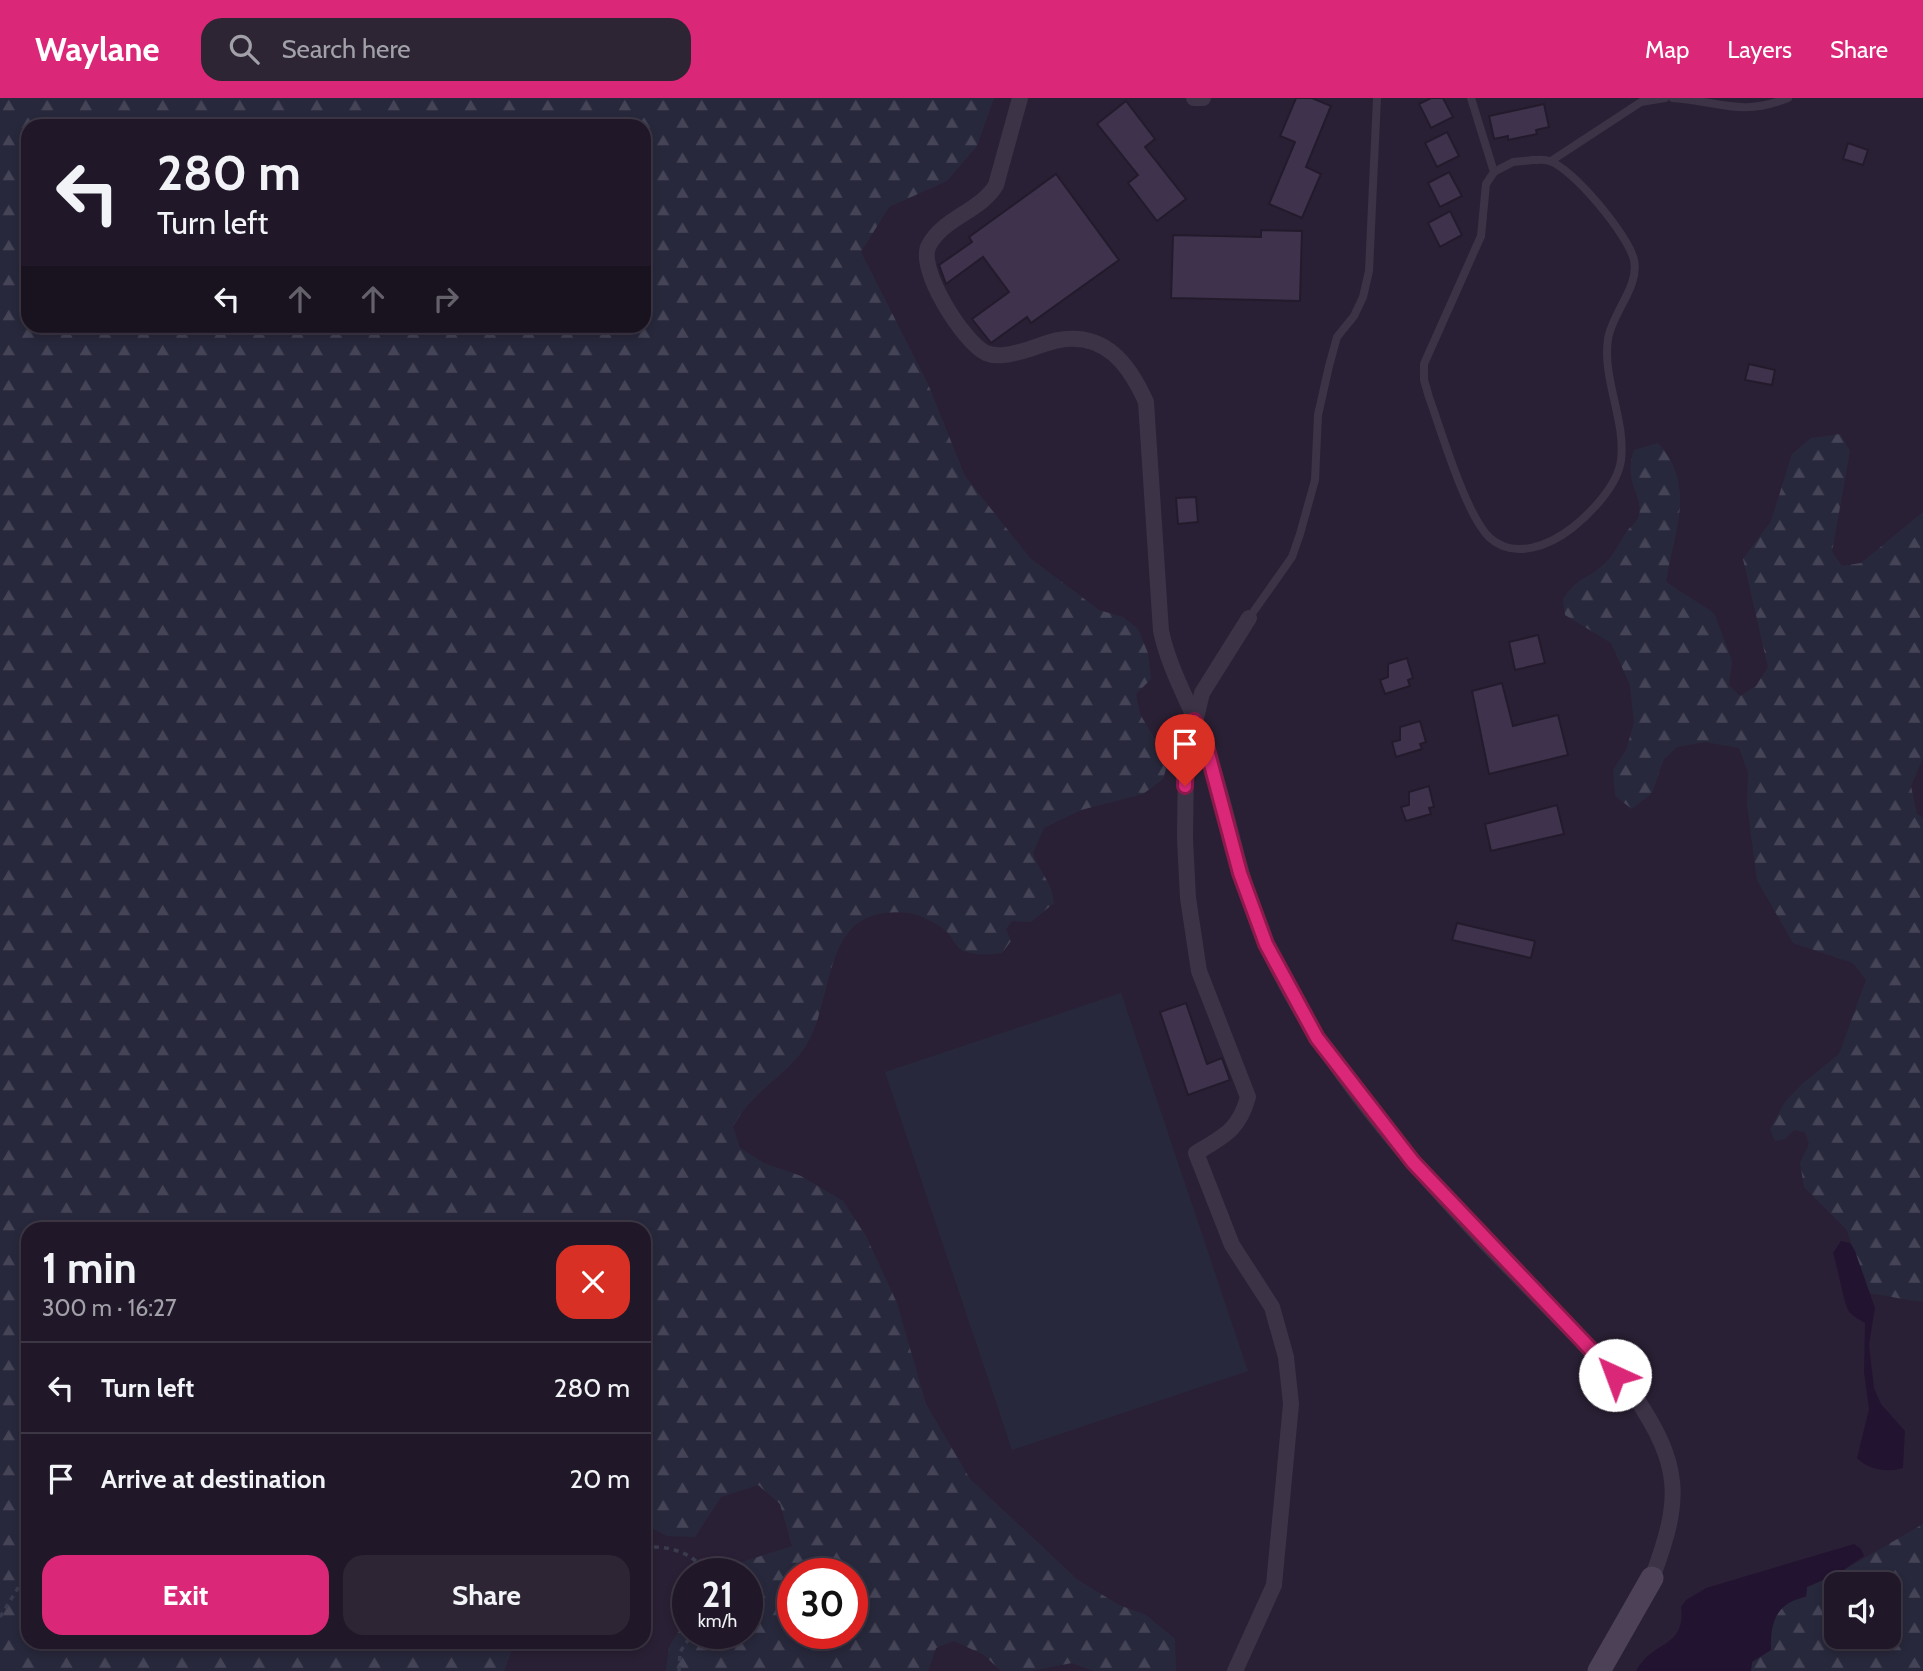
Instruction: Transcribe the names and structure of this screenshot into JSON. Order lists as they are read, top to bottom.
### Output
{
  "page": {
    "header": "Waylane",
    "search": "Search here",
    "nav": ["Map", "Layers", "Share"],
    "turn": ["280 m", "Turn left"],
    "heading": ["1 min", "300 m · 16:27"],
    "list": [
      {
        "name": "Turn left",
        "value": "280 m"
      },
      {
        "name": "Arrive at destination",
        "value": "20 m"
      }
    ],
    "buttons": ["Exit", "Share"],
    "speed": "21 km/h",
    "limit": "30"
  }
}
